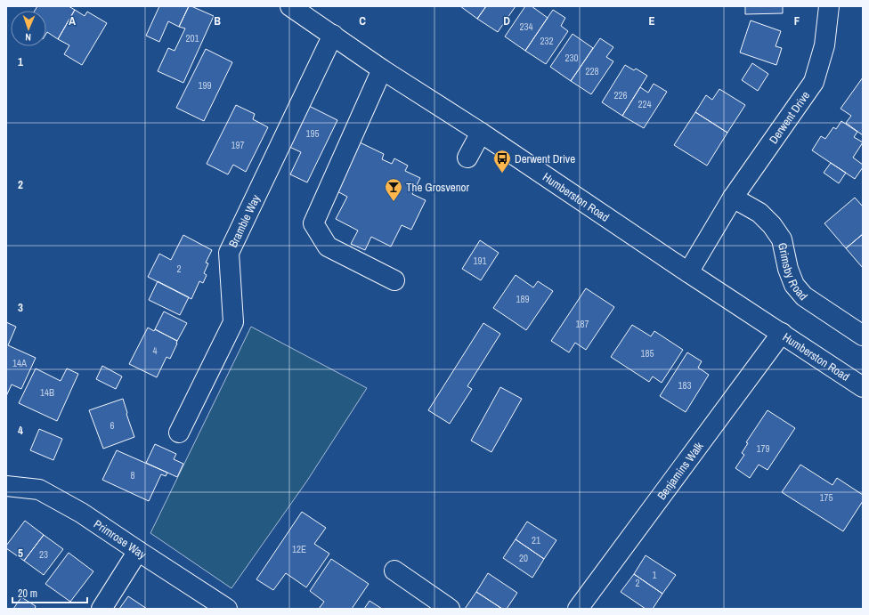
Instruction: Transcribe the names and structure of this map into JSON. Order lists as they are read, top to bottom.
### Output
{
  "streets": {
    "street": [
      "Derwent Drive",
      "Humberston Road",
      "Bramble Way",
      "Grimsby Road",
      "Benjamins Walk",
      "Primrose Way"
    ]
  },
  "crossings": [
    ["Derwent Drive", "Humberston Road"],
    ["Derwent Drive", "Grimsby Road"],
    ["Humberston Road", "Bramble Way"],
    ["Humberston Road", "Benjamins Walk"]
  ],
  "places": {
    "bus stop": ["Derwent Drive"],
    "bar": ["The Grosvenor"]
  },
  "house_numbers": [
    "234",
    "201",
    "232",
    "230",
    "228",
    "199",
    "226",
    "224",
    "195",
    "197",
    "191",
    "2",
    "189",
    "187",
    "4",
    "185",
    "14A",
    "183",
    "14B",
    "6",
    "179",
    "8",
    "175",
    "21",
    "12E",
    "23",
    "20",
    "1",
    "2"
  ],
  "scale_bar": "20 m",
  "north": "bottom",
  "grid": {
    "columns": [
      "A",
      "B",
      "C",
      "D",
      "E",
      "F"
    ],
    "rows": [
      "1",
      "2",
      "3",
      "4",
      "5"
    ]
  }
}
